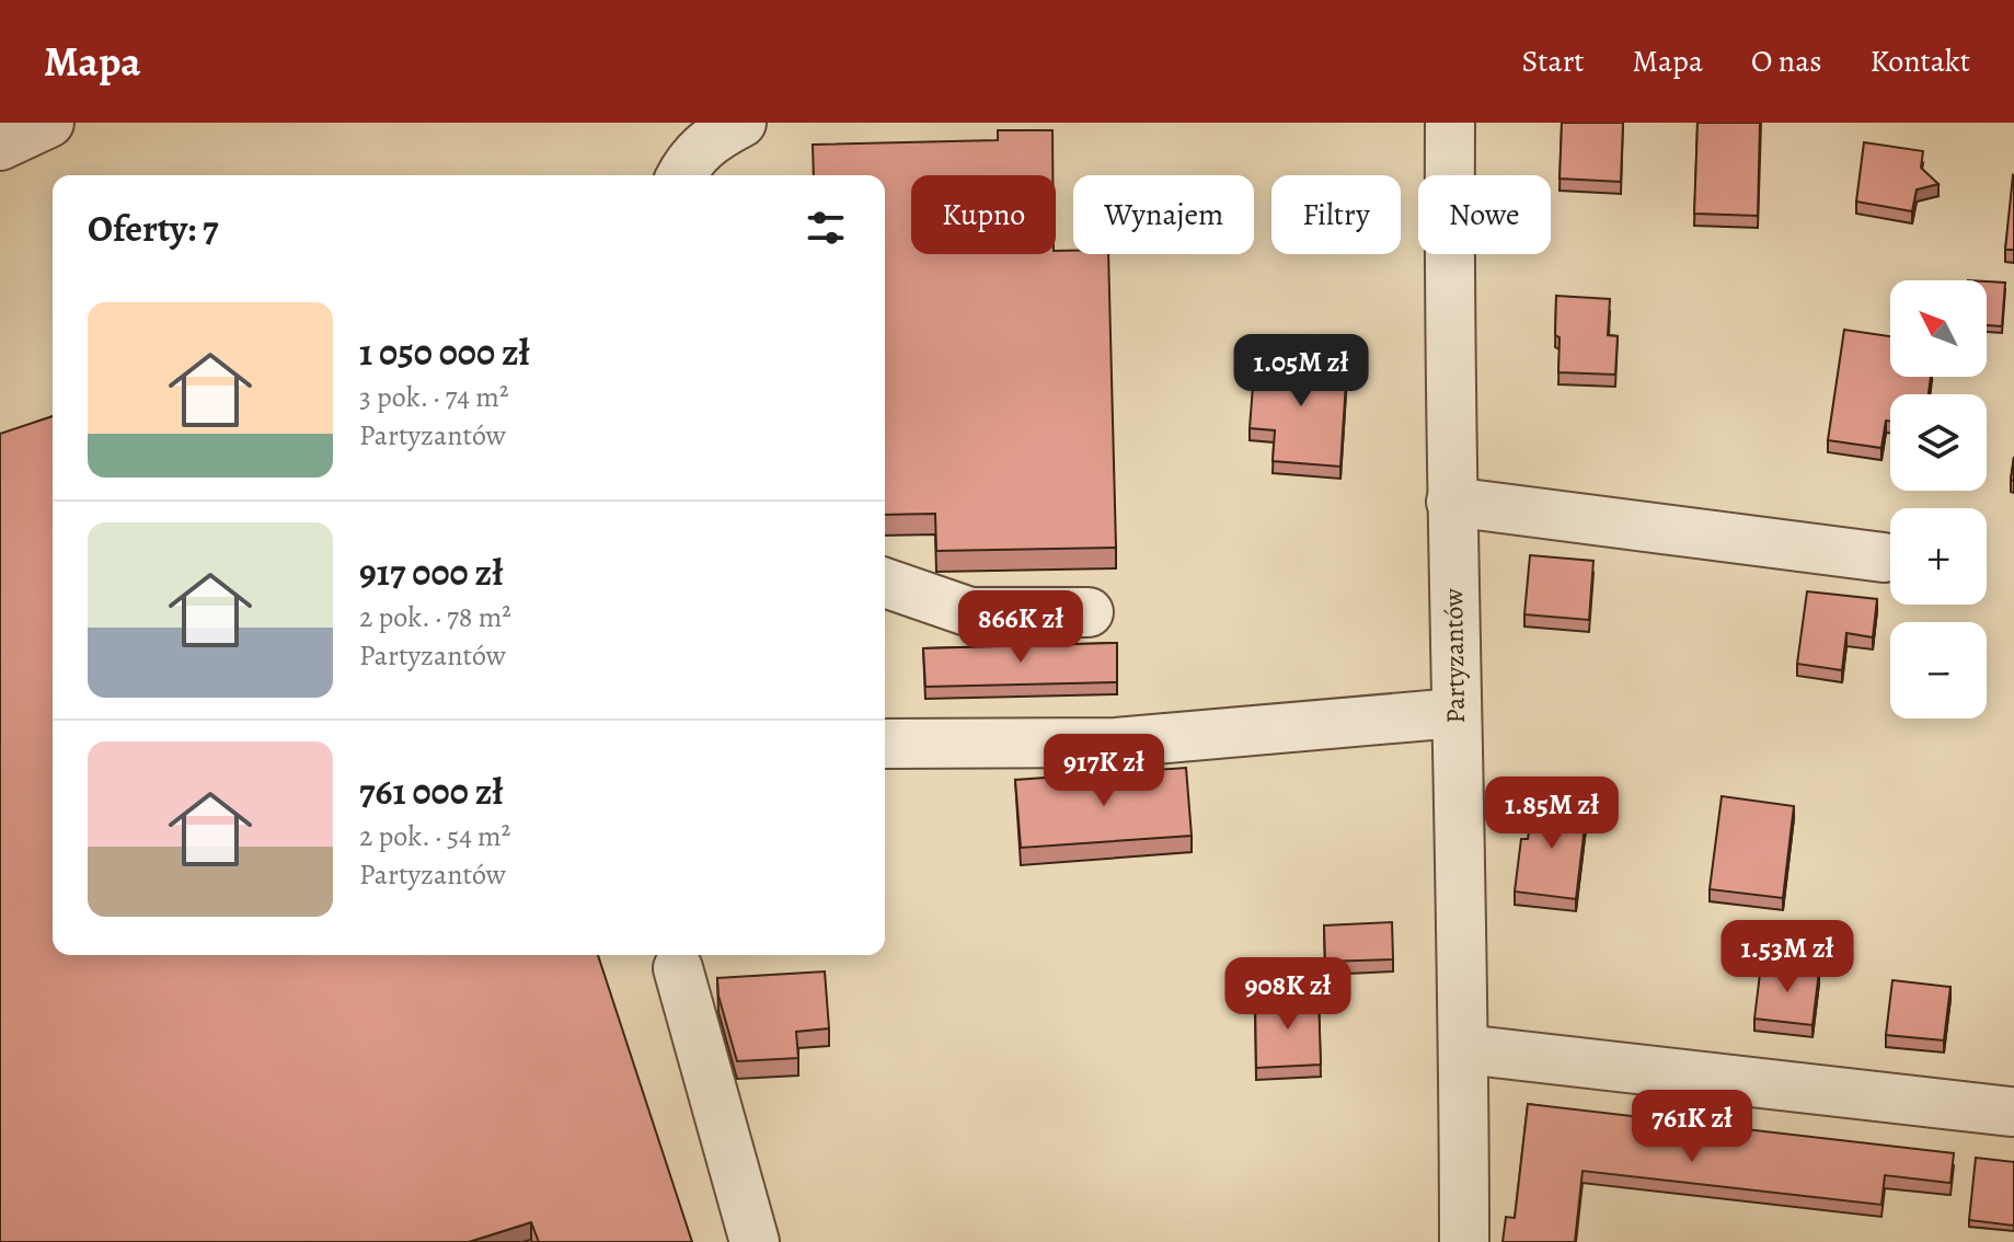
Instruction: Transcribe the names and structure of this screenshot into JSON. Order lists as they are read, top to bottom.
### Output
{
  "streets": {
    "street": ["Partyzantów"]
  },
  "north": "top left",
  "page": {
    "header": "Mapa",
    "nav": [
      "Start",
      "Mapa",
      "O nas",
      "Kontakt"
    ],
    "chip": [
      "Kupno",
      "Wynajem",
      "Filtry",
      "Nowe"
    ],
    "heading": "Oferty: 7",
    "map_buttons": ["+", "−"],
    "list": [
      {
        "name": "1 050 000 zł",
        "note": "3 pok. · 74 m² · Partyzantów"
      },
      {
        "name": "917 000 zł",
        "note": "2 pok. · 78 m² · Partyzantów"
      },
      {
        "name": "761 000 zł",
        "note": "2 pok. · 54 m² · Partyzantów"
      }
    ],
    "price": [
      "1.05M zł",
      "866K zł",
      "917K zł",
      "1.85M zł",
      "1.53M zł",
      "908K zł",
      "761K zł"
    ]
  }
}
